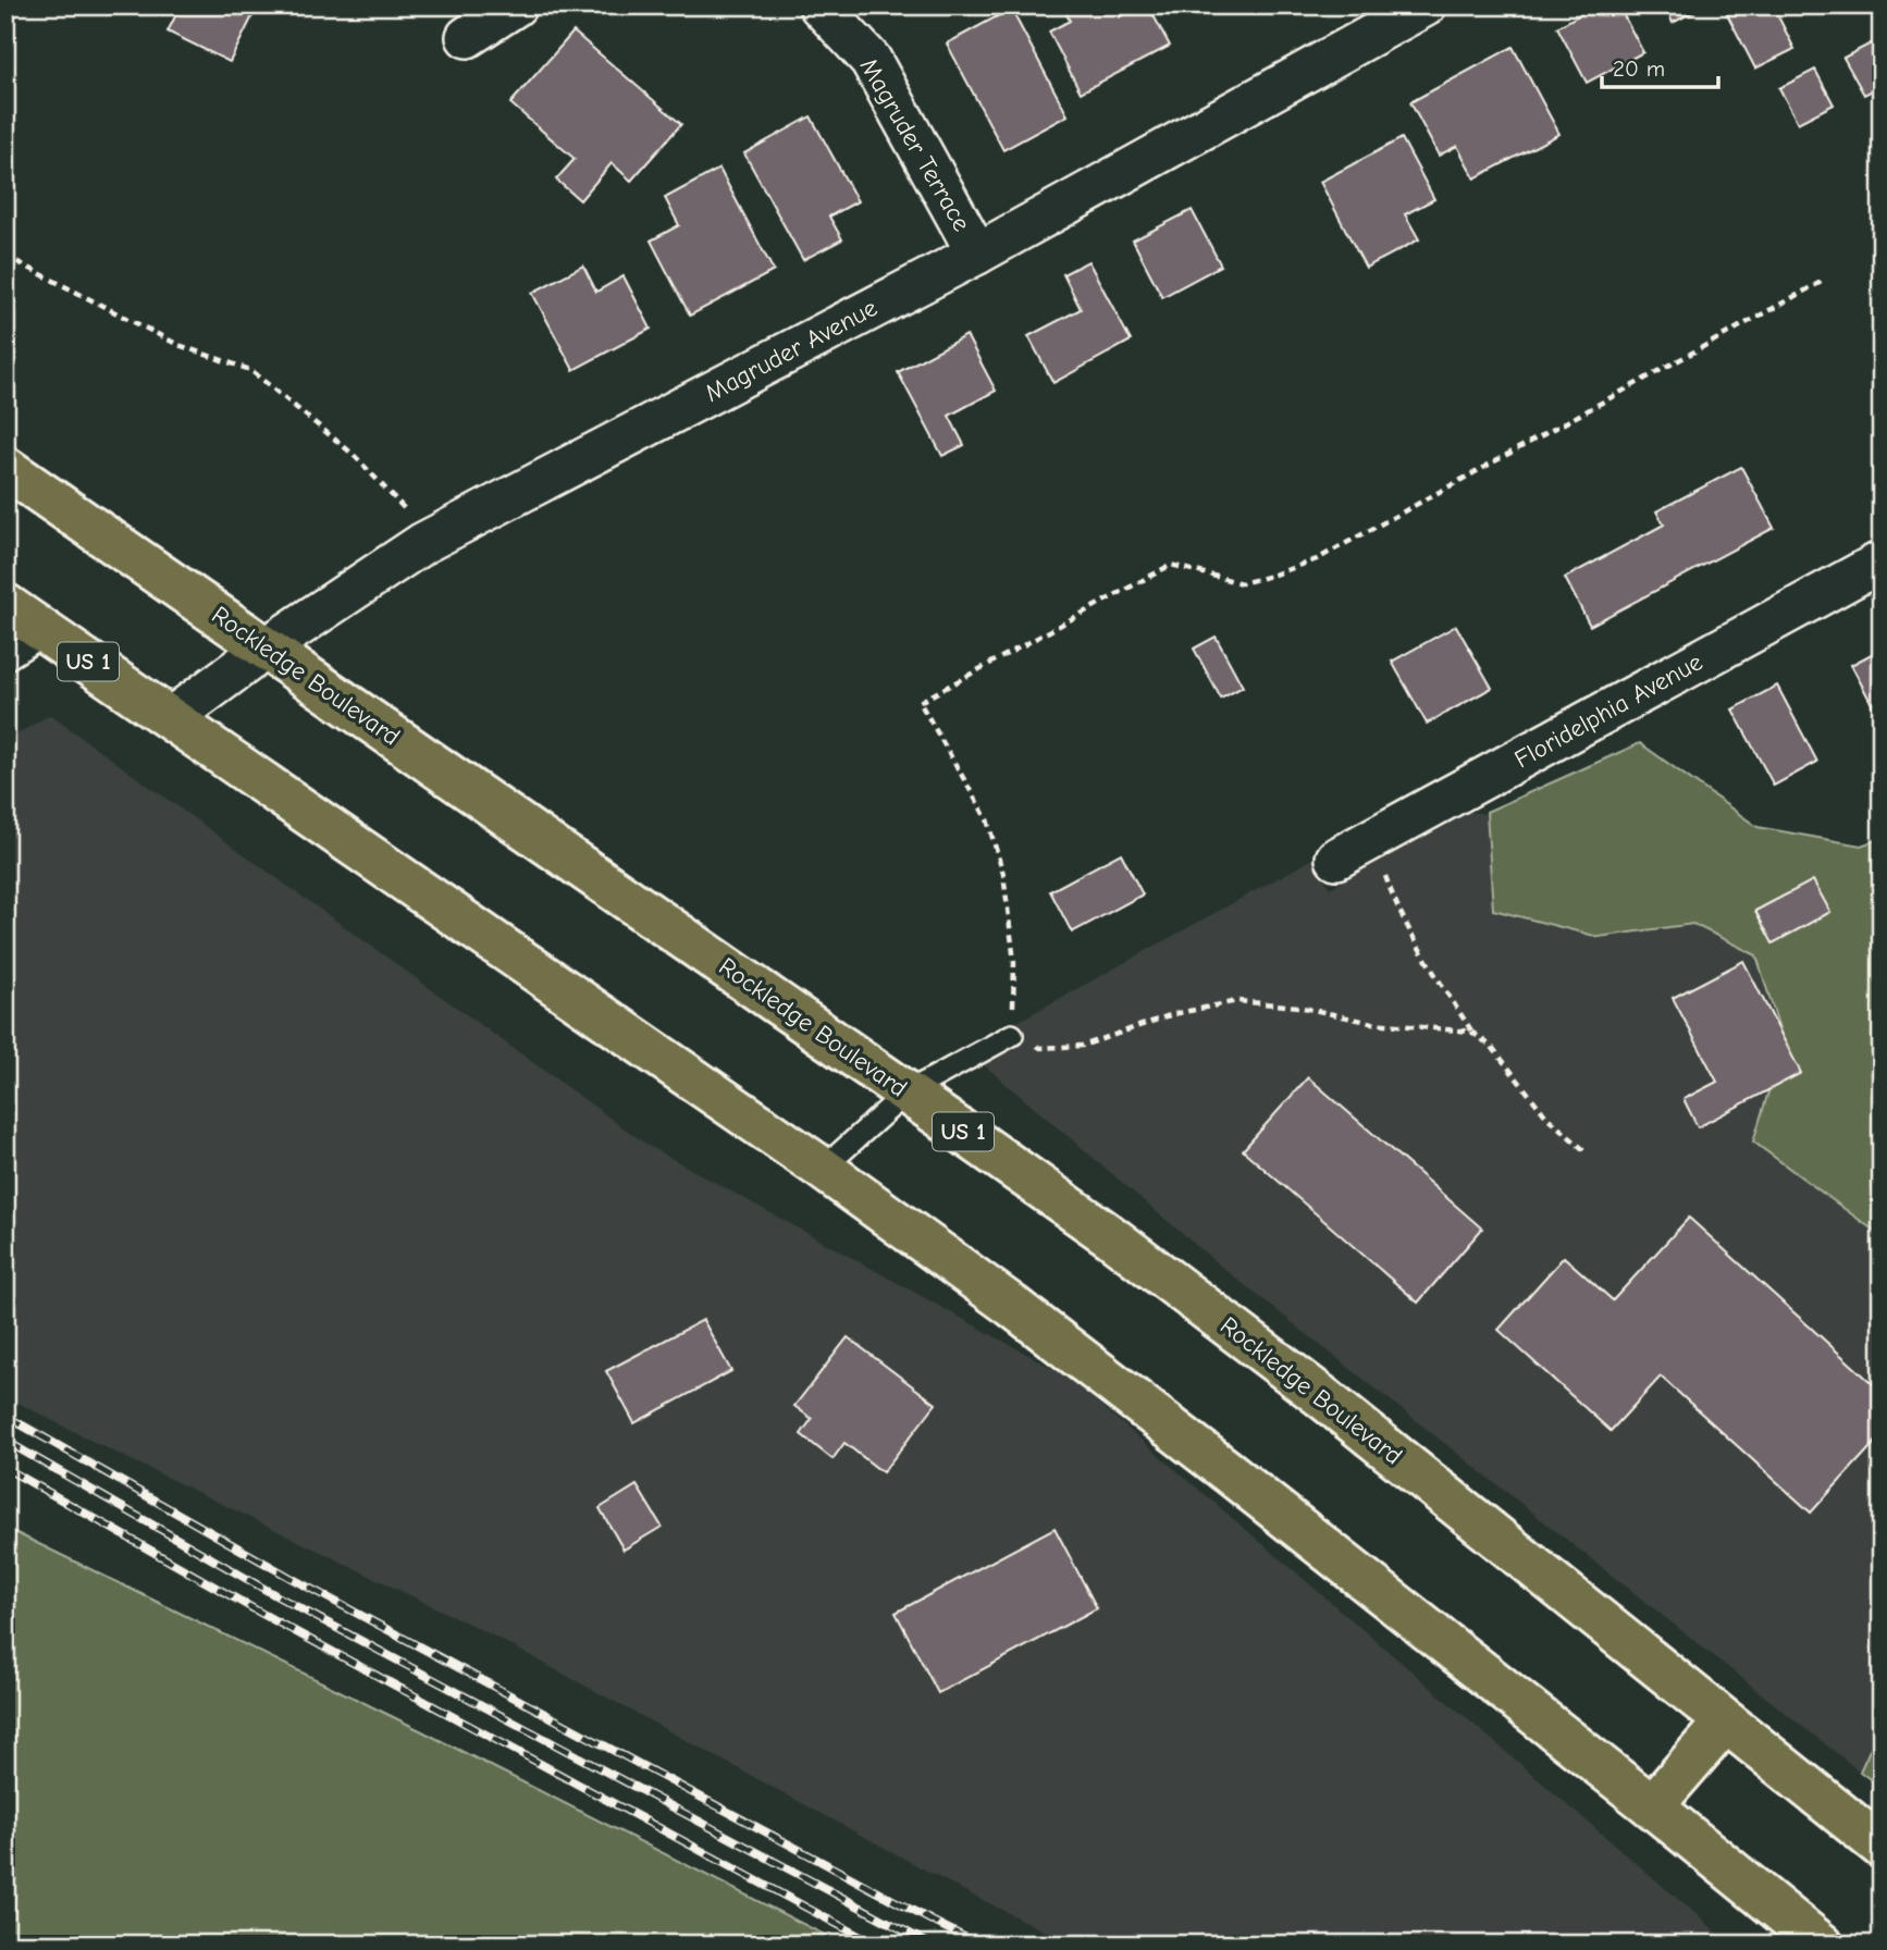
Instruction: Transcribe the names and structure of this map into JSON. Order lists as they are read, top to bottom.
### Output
{
  "streets": {
    "main road": ["US 1", "Rockledge Boulevard"],
    "street": ["Magruder Terrace", "Magruder Avenue", "Floridelphia Avenue"]
  },
  "crossings": [
    ["Magruder Terrace", "Magruder Avenue"],
    ["Magruder Avenue", "US 1"],
    ["Magruder Avenue", "Rockledge Boulevard"]
  ],
  "scale_bar": "20 m"
}
